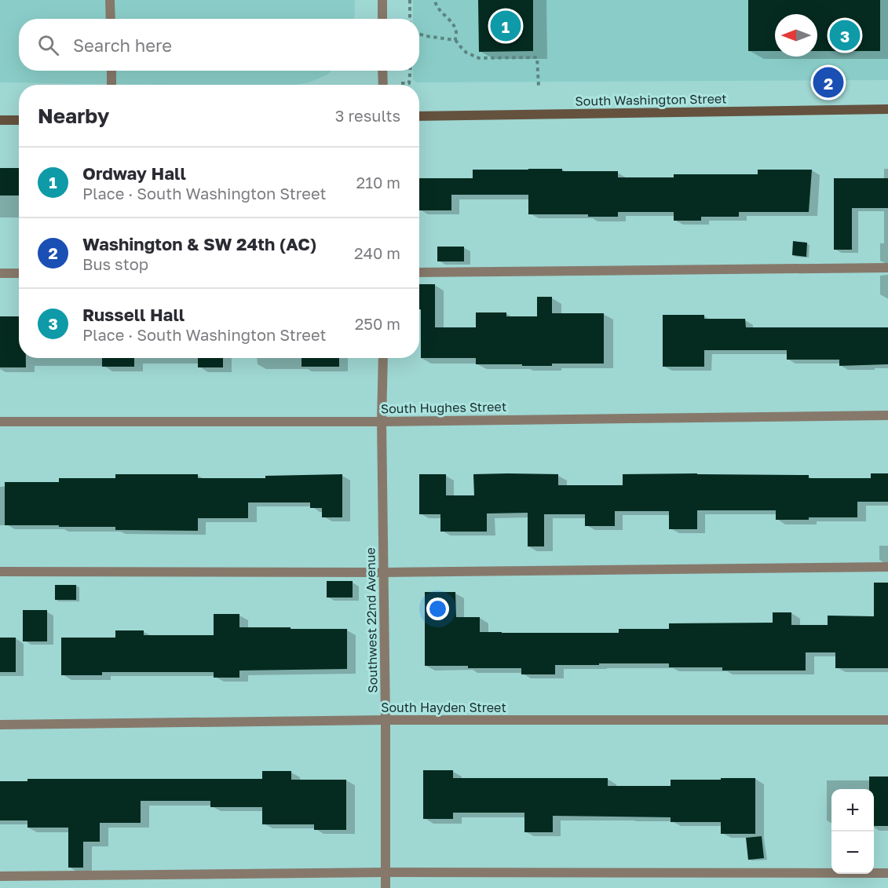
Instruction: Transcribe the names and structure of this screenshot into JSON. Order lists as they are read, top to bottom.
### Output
{
  "streets": {
    "main road": ["South Washington Street"],
    "street": ["South Hughes Street", "Southwest 22nd Avenue", "South Hayden Street"]
  },
  "crossings": [
    ["South Hughes Street", "Southwest 22nd Avenue"],
    ["Southwest 22nd Avenue", "South Hayden Street"]
  ],
  "north": "left",
  "page": {
    "pins": ["1", "3", "2"],
    "search": "Search here",
    "heading": ["Nearby", "3 results"],
    "list": [
      {
        "mark": "1",
        "name": "Ordway Hall",
        "note": "Place · South Washington Street",
        "value": "210 m"
      },
      {
        "mark": "2",
        "name": "Washington & SW 24th (AC)",
        "note": "Bus stop",
        "value": "240 m"
      },
      {
        "mark": "3",
        "name": "Russell Hall",
        "note": "Place · South Washington Street",
        "value": "250 m"
      }
    ],
    "map_buttons": ["+", "−"]
  }
}
